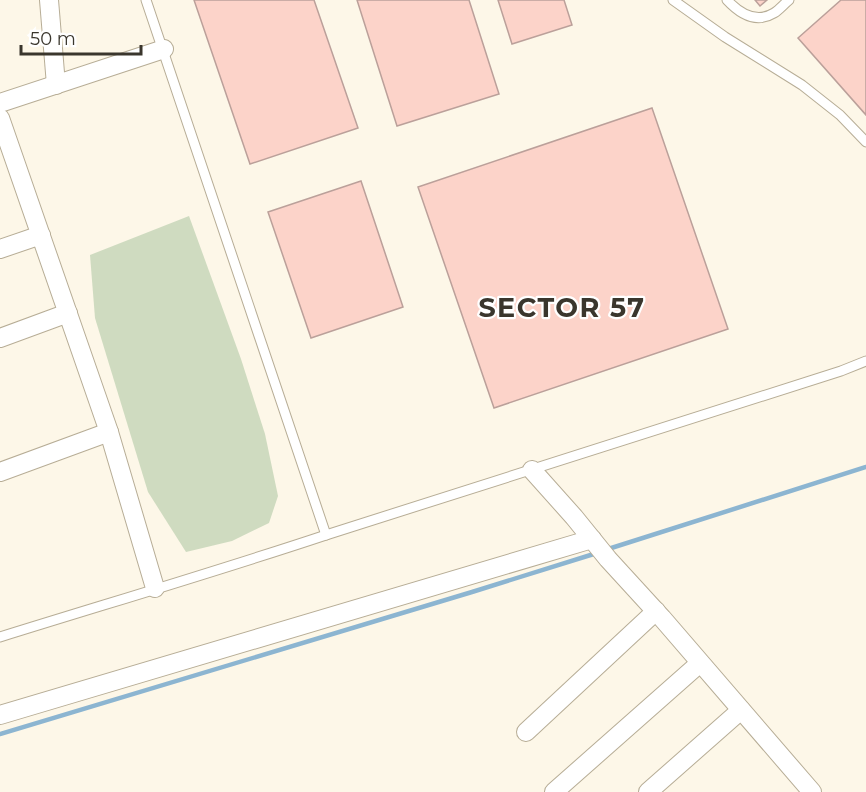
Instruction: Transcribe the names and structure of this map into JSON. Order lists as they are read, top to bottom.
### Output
{
  "districts": ["SECTOR 57"],
  "scale_bar": "50 m"
}
